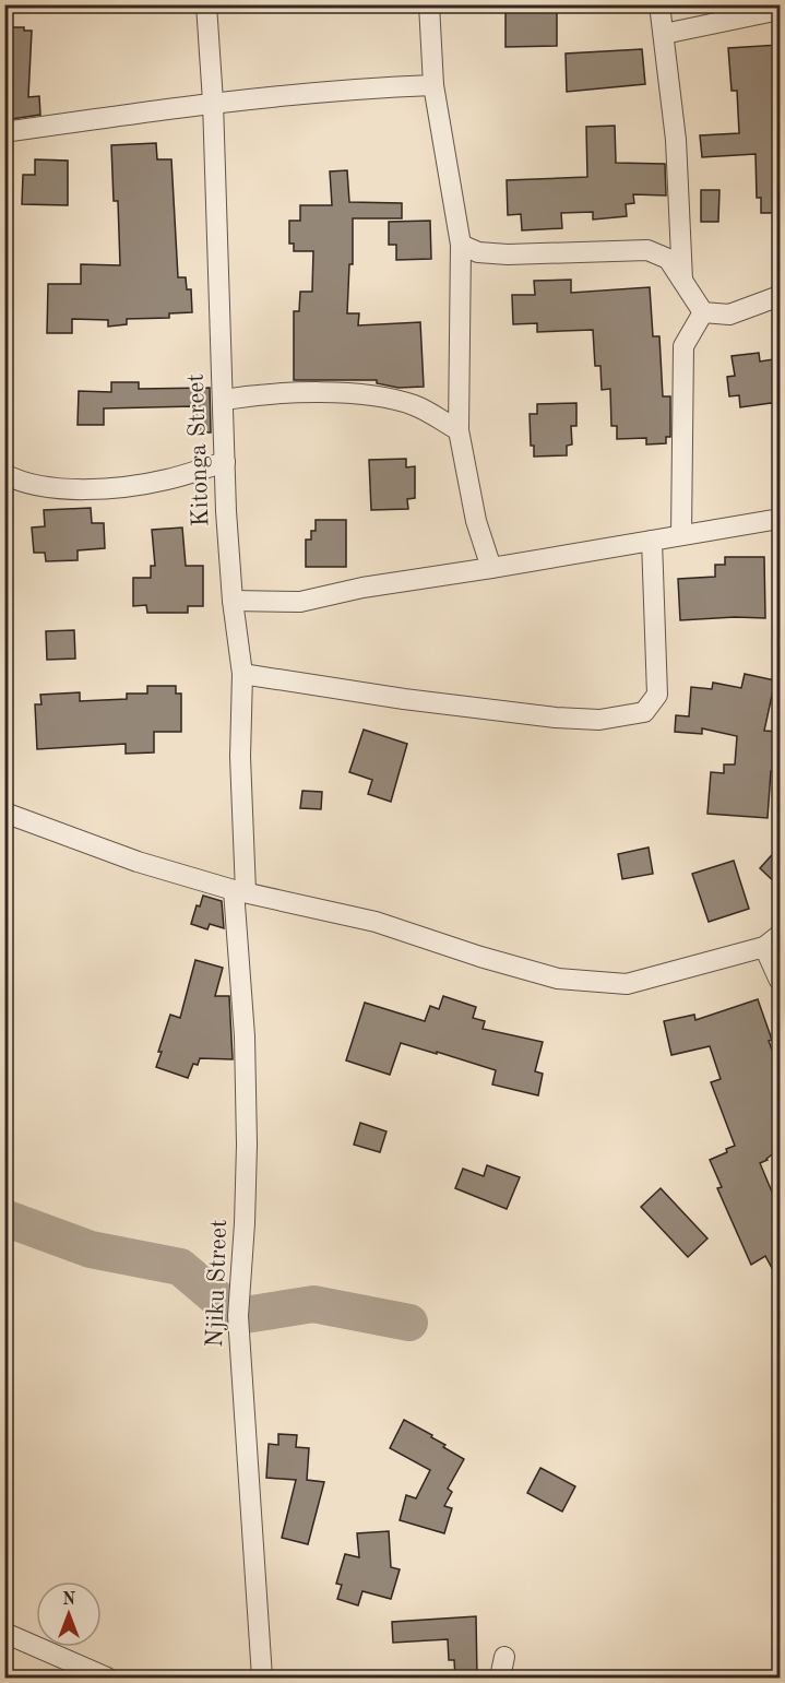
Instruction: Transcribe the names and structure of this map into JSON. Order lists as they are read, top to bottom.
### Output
{
  "streets": {
    "street": ["Kitonga Street", "Njiku Street"]
  },
  "crossings": [
    ["Kitonga Street", "Njiku Street"]
  ],
  "north": "top"
}
